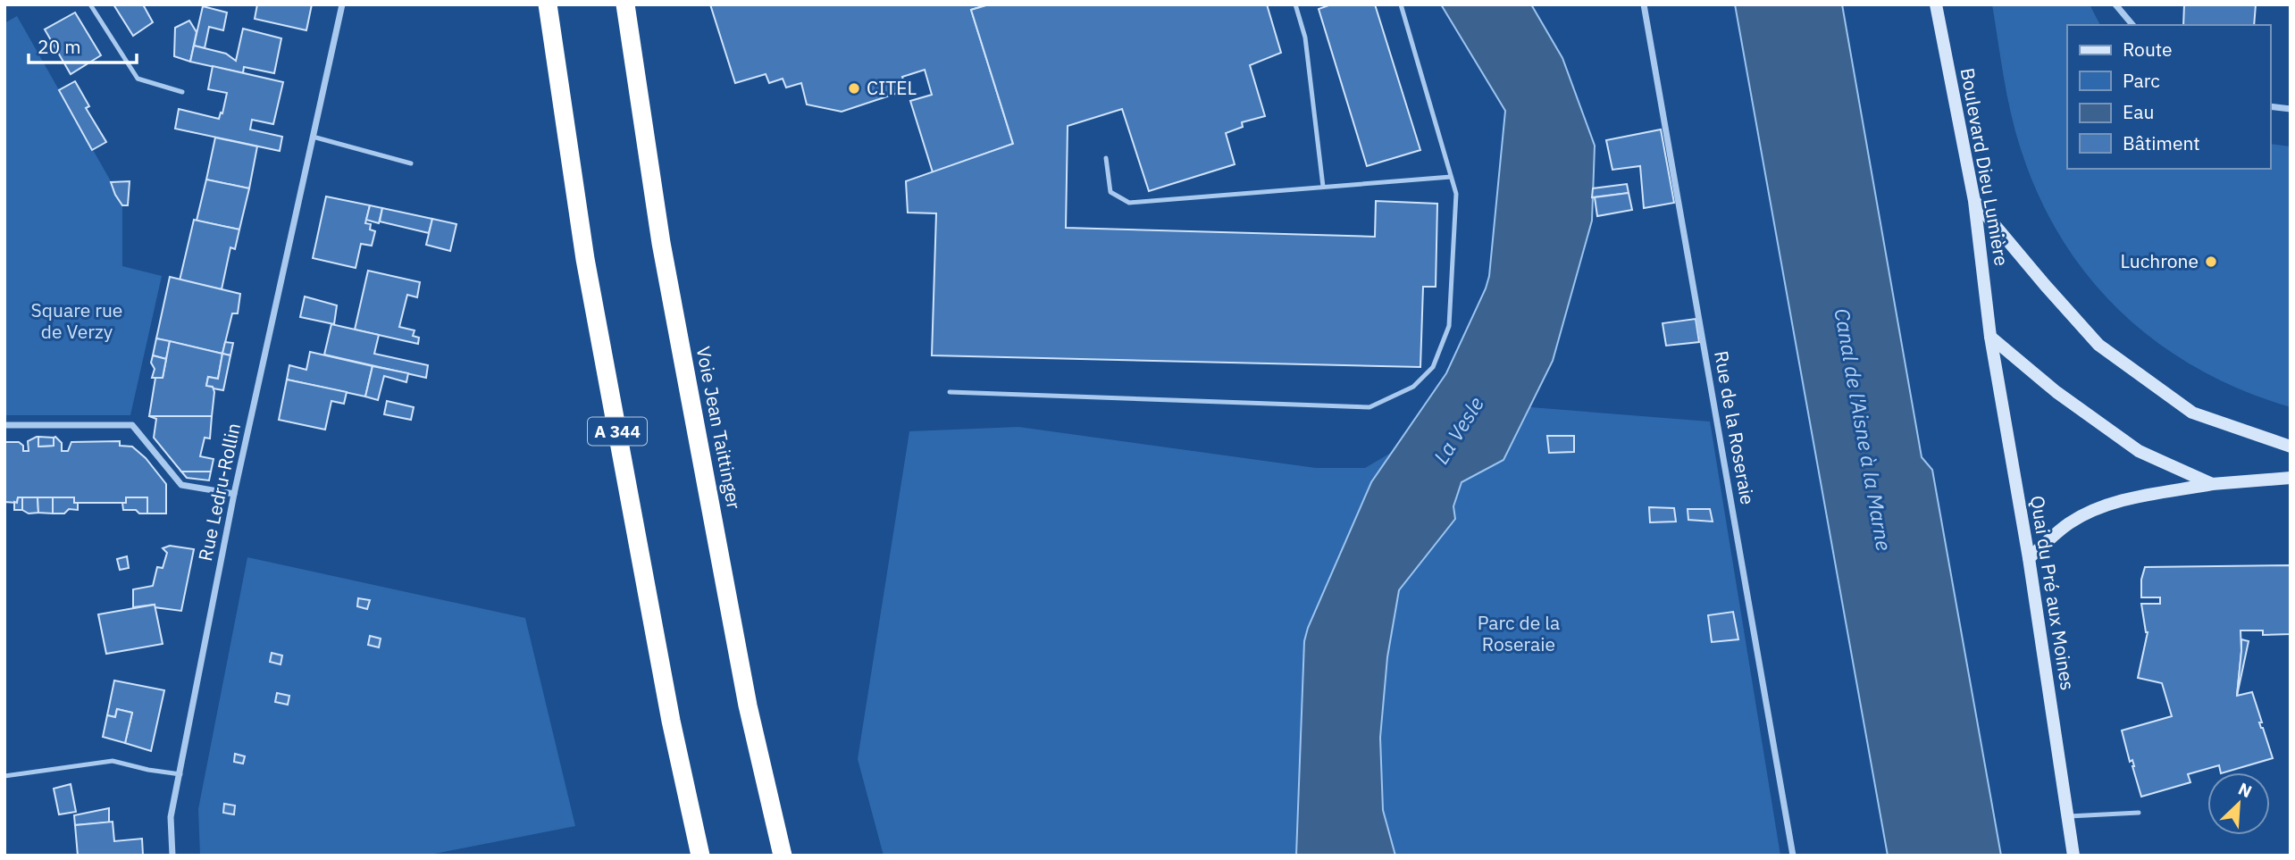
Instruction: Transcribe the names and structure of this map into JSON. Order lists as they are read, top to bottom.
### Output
{
  "streets": {
    "highway": ["Voie Jean Taittinger", "A 344"],
    "main road": ["Boulevard Dieu Lumière", "Quai du Pré aux Moines"],
    "street": ["Rue de la Roseraie", "Rue Ledru-Rollin"]
  },
  "crossings": [
    ["Boulevard Dieu Lumière", "Quai du Pré aux Moines"]
  ],
  "water": ["Canal de l'Aisne à la Marne", "La Vesle"],
  "parks": ["Square rue de Verzy", "Parc de la Roseraie"],
  "places": ["CITEL", "Luchrone"],
  "legend": [
    "Route",
    "Parc",
    "Eau",
    "Bâtiment"
  ],
  "scale_bar": "20 m",
  "north": "top right"
}
